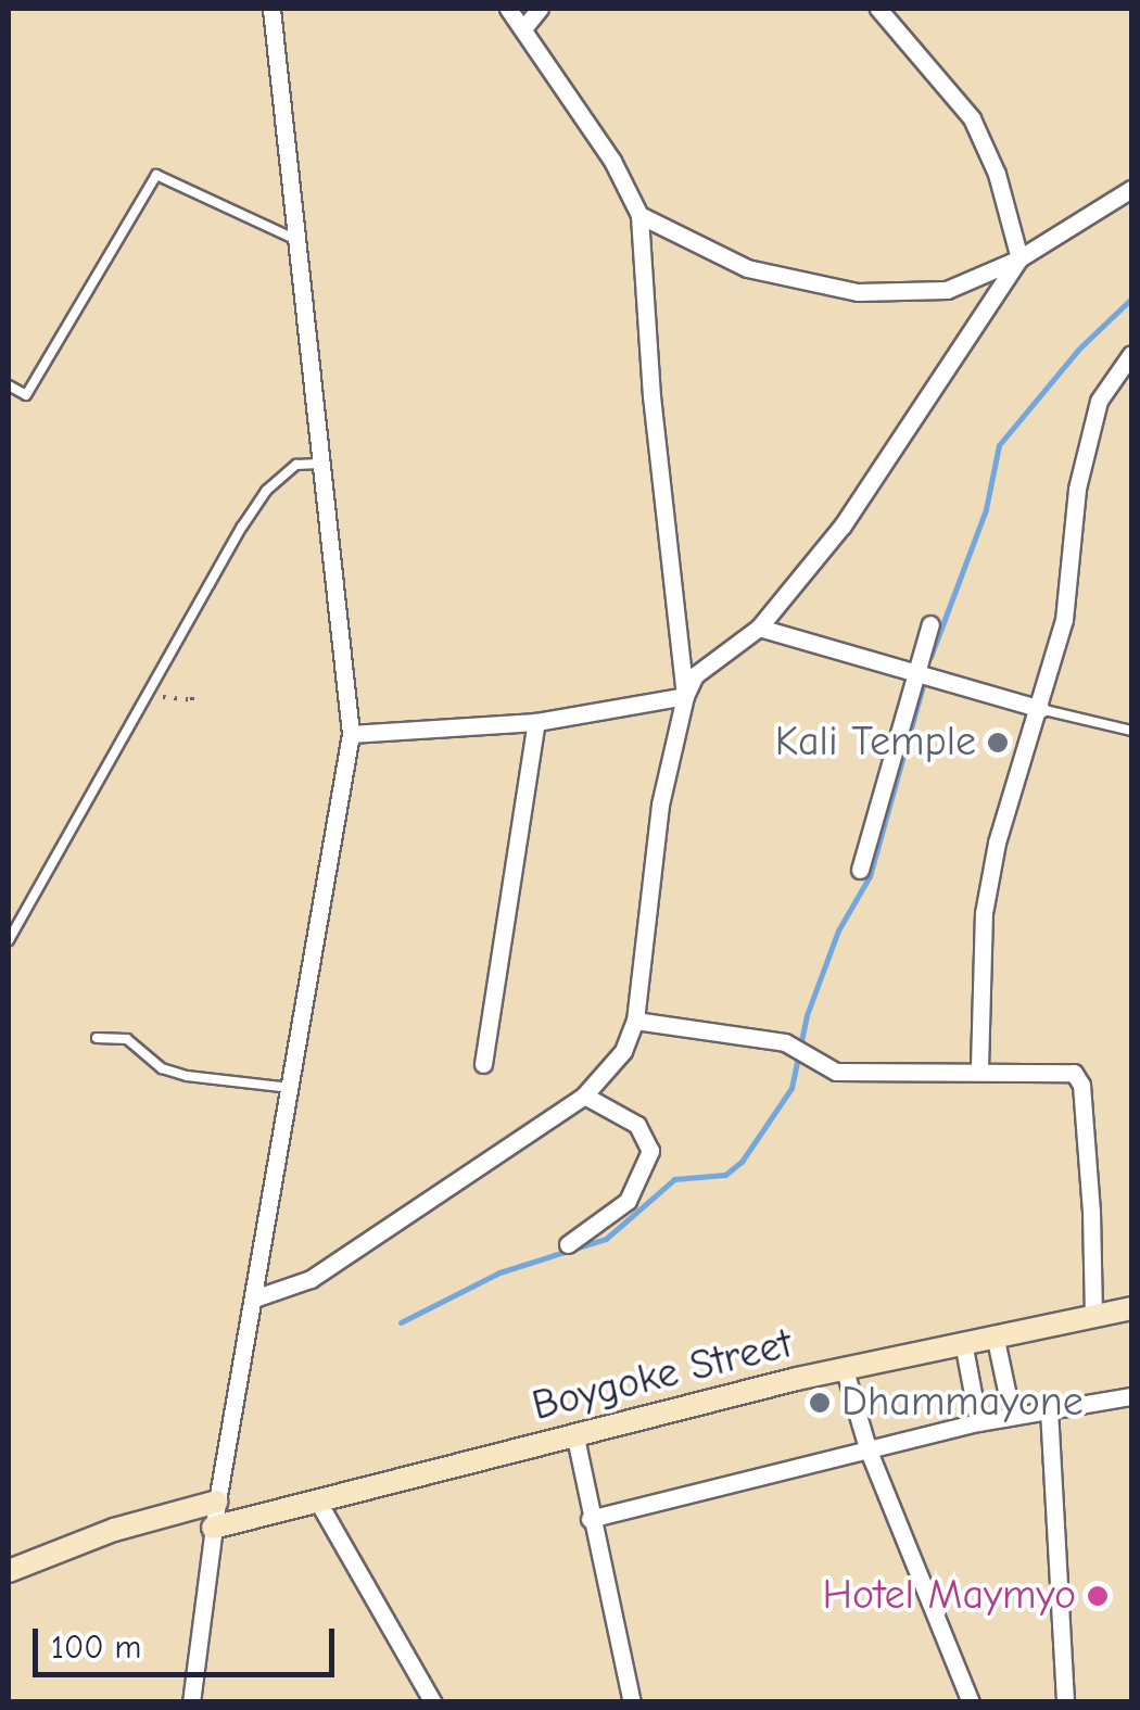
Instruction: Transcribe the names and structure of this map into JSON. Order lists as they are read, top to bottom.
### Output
{
  "streets": {
    "street": ["Boygoke Street"]
  },
  "places": ["Kali Temple", "Dhammayone", "Hotel Maymyo"],
  "scale_bar": "100 m"
}
